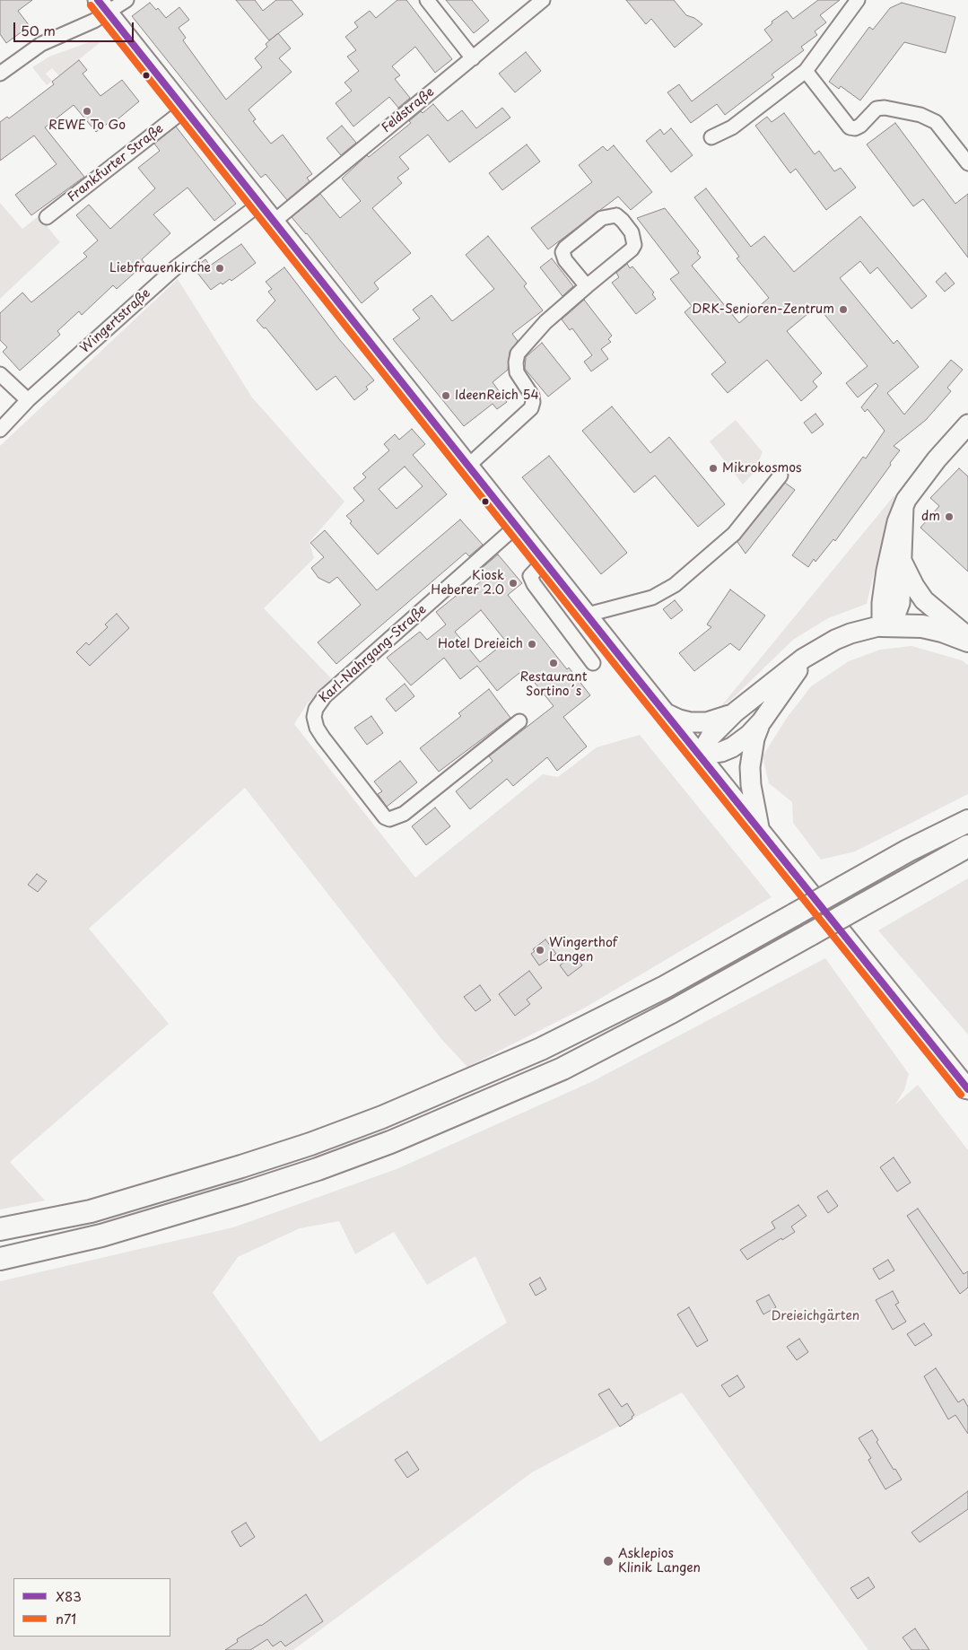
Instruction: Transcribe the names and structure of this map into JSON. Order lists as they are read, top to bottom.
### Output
{
  "streets": {
    "street": [
      "Feldstraße",
      "Frankfurter Straße",
      "Wingertstraße",
      "Karl-Nahrgang-Straße"
    ]
  },
  "parks": ["Dreieichgärten"],
  "places": [
    "REWE To Go",
    "Liebfrauenkirche",
    "DRK-Senioren-Zentrum",
    "IdeenReich 54",
    "Mikrokosmos",
    "dm",
    "Kiosk Heberer 2.0",
    "Hotel Dreieich",
    "Restaurant Sortino´s",
    "Wingerthof Langen",
    "Asklepios Klinik Langen"
  ],
  "lines": ["transit line X83", "transit line n71"],
  "legend": ["X83", "n71"],
  "scale_bar": "50 m"
}
